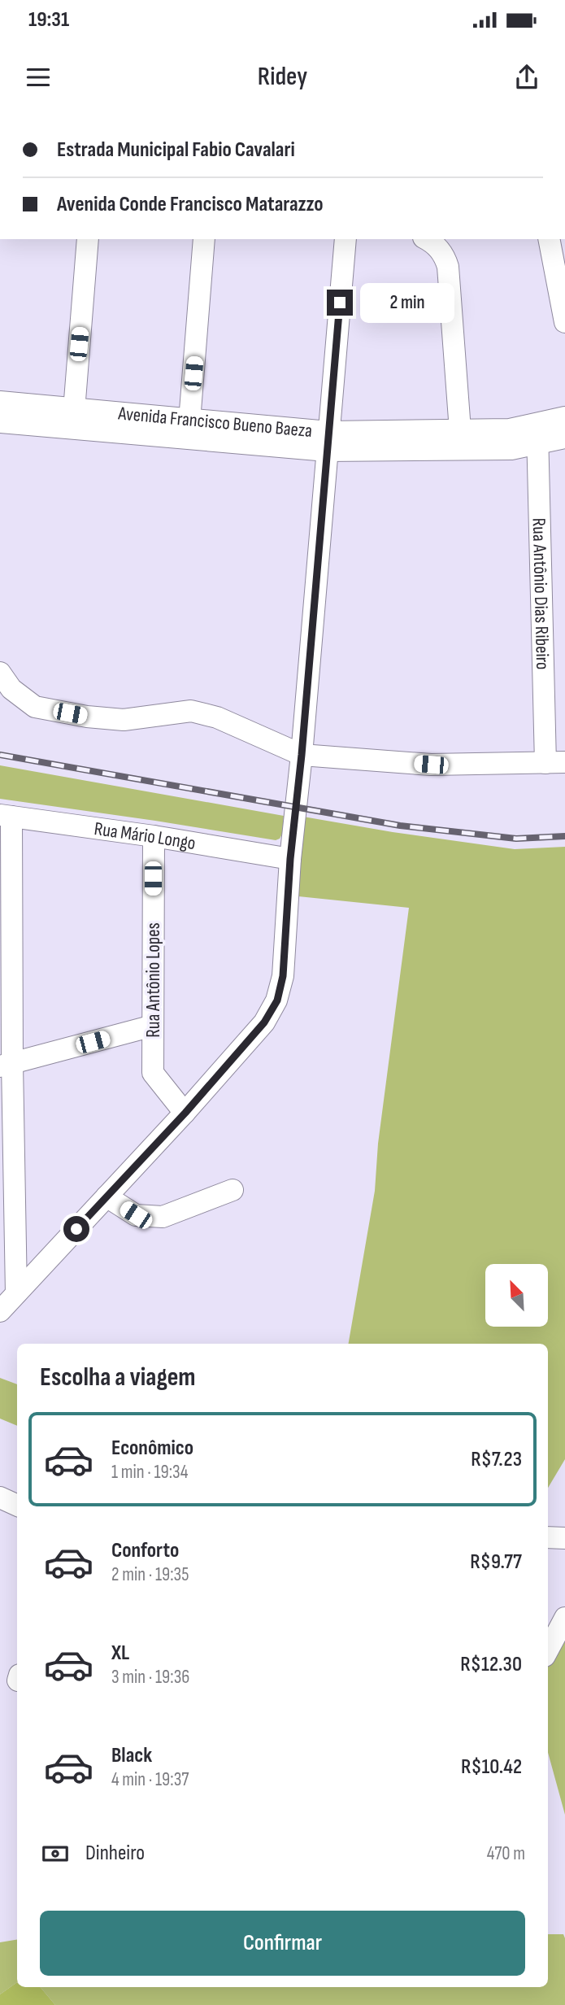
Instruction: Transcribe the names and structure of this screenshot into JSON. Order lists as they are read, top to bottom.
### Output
{
  "streets": {
    "street": [
      "Avenida Francisco Bueno Baeza",
      "Rua Antônio Dias Ribeiro",
      "Rua Mário Longo",
      "Rua Antônio Lopes"
    ]
  },
  "crossings": [
    ["Avenida Francisco Bueno Baeza", "Rua Antônio Dias Ribeiro"],
    ["Rua Mário Longo", "Rua Antônio Lopes"]
  ],
  "north": "top left",
  "page": {
    "status": "19:31",
    "header": "Ridey",
    "banner": ["Estrada Municipal Fabio Cavalari", "Avenida Conde Francisco Matarazzo"],
    "bubble": "2 min",
    "heading": "Escolha a viagem",
    "list": [
      {
        "name": "Econômico",
        "note": "1 min · 19:34",
        "value": "R$7.23"
      },
      {
        "name": "Conforto",
        "note": "2 min · 19:35",
        "value": "R$9.77"
      },
      {
        "name": "XL",
        "note": "3 min · 19:36",
        "value": "R$12.30"
      },
      {
        "name": "Black",
        "note": "4 min · 19:37",
        "value": "R$10.42"
      }
    ],
    "pay": ["Dinheiro", "470 m"],
    "buttons": "Confirmar"
  }
}
